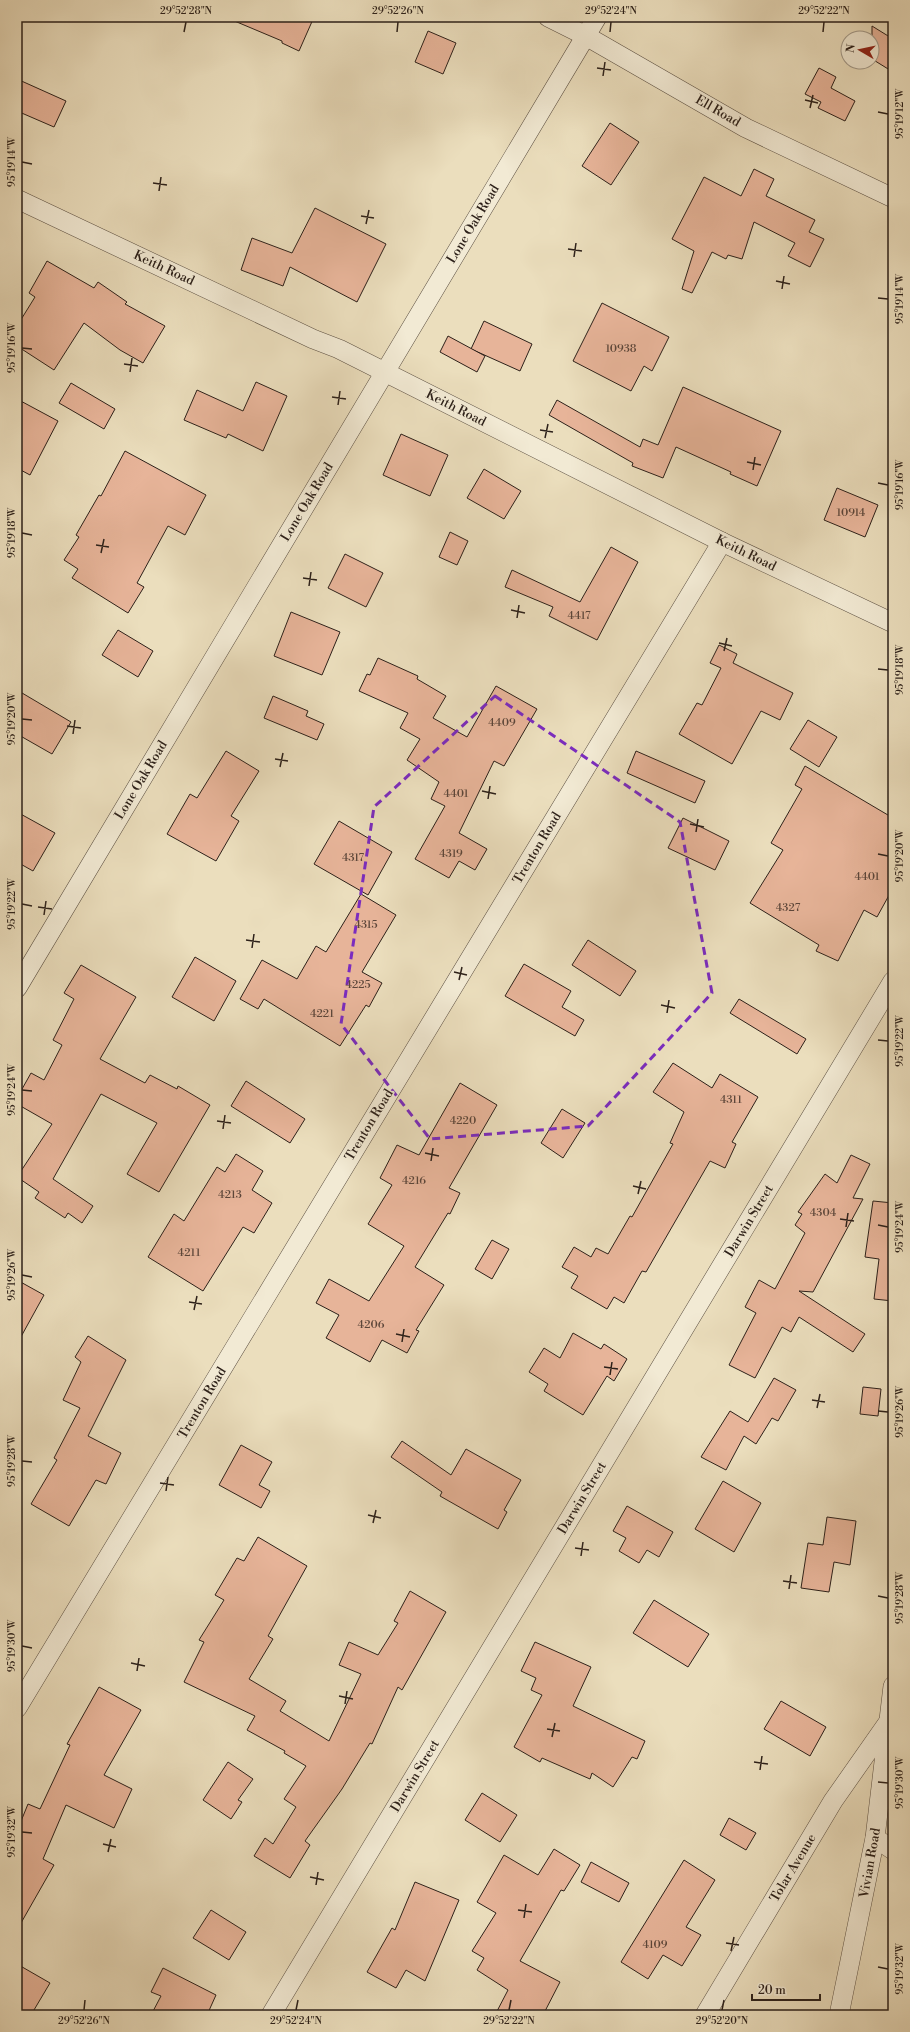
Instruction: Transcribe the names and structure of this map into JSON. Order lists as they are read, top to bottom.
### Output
{
  "streets": {
    "street": [
      "Ell Road",
      "Lone Oak Road",
      "Keith Road",
      "Trenton Road",
      "Darwin Street",
      "Vivian Road",
      "Tolar Avenue"
    ]
  },
  "crossings": [
    ["Ell Road", "Lone Oak Road"],
    ["Lone Oak Road", "Keith Road"],
    ["Keith Road", "Trenton Road"],
    ["Vivian Road", "Tolar Avenue"]
  ],
  "house_numbers": [
    "10938",
    "10914",
    "4417",
    "4409",
    "4401",
    "4319",
    "4317",
    "4401",
    "4327",
    "4315",
    "4225",
    "4221",
    "4311",
    "4220",
    "4216",
    "4213",
    "4304",
    "4211",
    "4206",
    "4109"
  ],
  "scale_bar": "20 m",
  "north": "left",
  "coordinates": [
    "29°52'28\"N",
    "29°52'26\"N",
    "29°52'24\"N",
    "29°52'22\"N",
    "95°19'12\"W",
    "95°19'14\"W",
    "95°19'16\"W",
    "95°19'18\"W",
    "95°19'20\"W",
    "95°19'22\"W",
    "95°19'24\"W",
    "95°19'26\"W",
    "95°19'28\"W",
    "95°19'30\"W",
    "95°19'32\"W",
    "29°52'20\"N"
  ]
}
